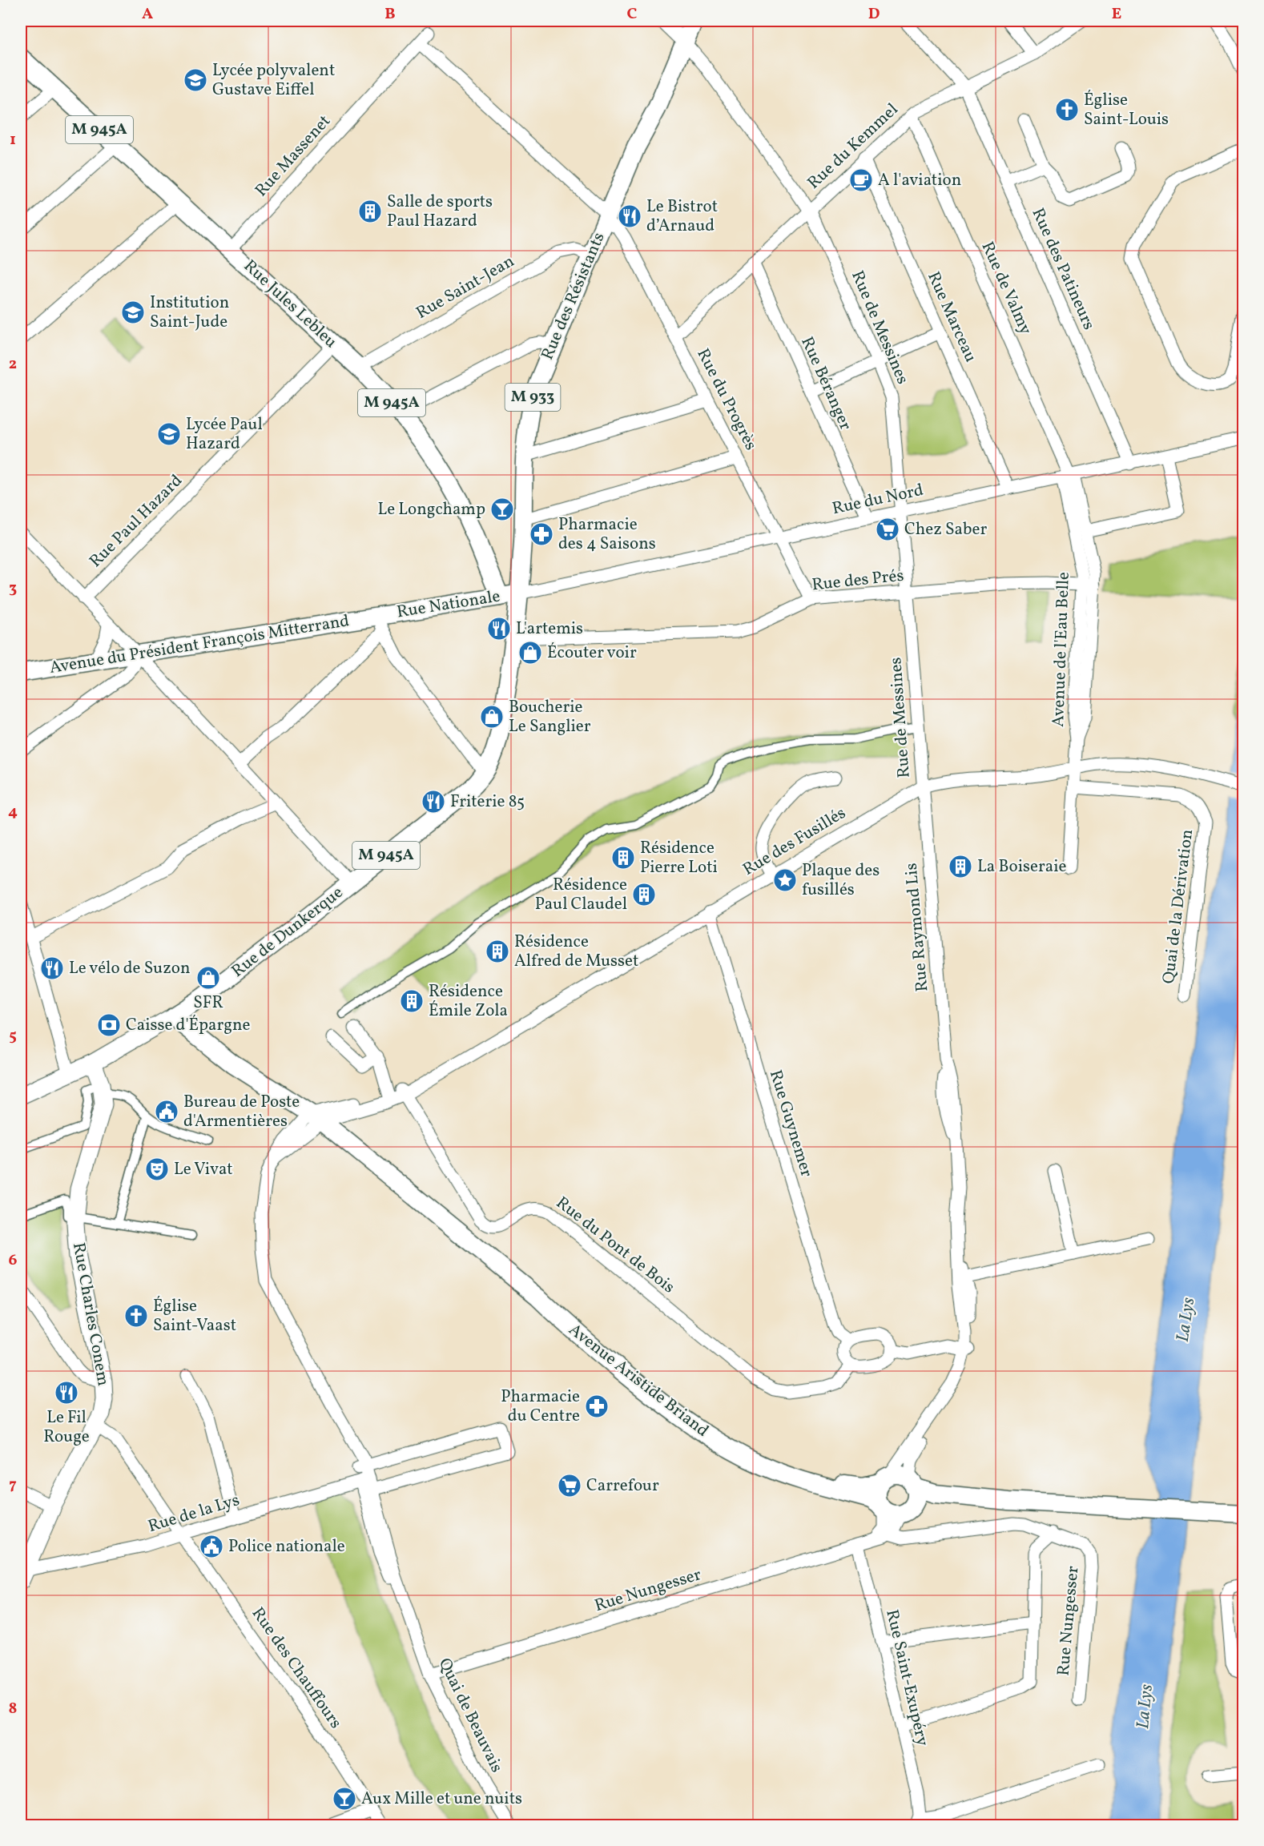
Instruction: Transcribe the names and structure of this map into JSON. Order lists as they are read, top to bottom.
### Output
{
  "streets": {
    "main road": [
      "M 945A",
      "Rue des Résistants",
      "Rue Jules Lebleu",
      "M 933",
      "Rue Nationale",
      "Avenue du Président François Mitterrand",
      "Rue de Dunkerque",
      "Rue Charles Conem",
      "Avenue Aristide Briand"
    ],
    "street": [
      "Rue du Kemmel",
      "Rue Massenet",
      "Rue des Patineurs",
      "Rue Saint-Jean",
      "Rue de Valmy",
      "Rue Marceau",
      "Rue de Messines",
      "Rue Béranger",
      "Rue du Progrès",
      "Rue du Nord",
      "Rue Paul Hazard",
      "Rue des Prés",
      "Avenue de l'Eau Belle",
      "Rue des Fusillés",
      "Quai de la Dérivation",
      "Rue Raymond Lis",
      "Rue Guynemer",
      "Rue du Pont de Bois",
      "Rue de la Lys",
      "Rue Nungesser",
      "Rue des Chauffours",
      "Rue Saint-Exupéry",
      "Quai de Beauvais"
    ]
  },
  "crossings": [
    ["Rue du Kemmel", "Rue des Patineurs"],
    ["Rue du Kemmel", "Rue de Valmy"],
    ["Rue du Kemmel", "Rue Marceau"],
    ["Rue du Kemmel", "Rue de Messines"],
    ["Rue du Kemmel", "Rue Béranger"],
    ["Rue du Kemmel", "Rue du Progrès"],
    ["Rue Massenet", "Rue Jules Lebleu"],
    ["Rue des Patineurs", "Rue du Nord"],
    ["Rue Saint-Jean", "Rue des Résistants"],
    ["Rue Saint-Jean", "Rue Jules Lebleu"],
    ["Rue de Valmy", "Rue du Nord"],
    ["Rue de Valmy", "Avenue de l'Eau Belle"],
    ["Rue des Résistants", "Rue de Messines"],
    ["Rue des Résistants", "Rue du Progrès"],
    ["Rue des Résistants", "Rue du Nord"],
    ["Rue des Résistants", "Rue Nationale"],
    ["Rue des Résistants", "Rue de Dunkerque"],
    ["Rue Jules Lebleu", "Rue Paul Hazard"],
    ["Rue Jules Lebleu", "Rue Nationale"],
    ["Rue Marceau", "Rue du Nord"],
    ["Rue de Messines", "Rue du Nord"],
    ["Rue de Messines", "Rue des Prés"],
    ["Rue de Messines", "Rue des Fusillés"],
    ["Rue de Messines", "Rue Raymond Lis"],
    ["Rue Béranger", "Rue du Nord"],
    ["Rue du Progrès", "Rue du Nord"],
    ["Rue du Progrès", "Rue des Prés"],
    ["Rue du Nord", "Rue Nationale"],
    ["Rue du Nord", "Avenue de l'Eau Belle"],
    ["Rue du Nord", "Rue de Dunkerque"],
    ["Rue des Prés", "Avenue de l'Eau Belle"],
    ["Rue des Prés", "Rue de Dunkerque"],
    ["Rue Nationale", "Avenue du Président François Mitterrand"],
    ["Rue Nationale", "Rue de Dunkerque"],
    ["Avenue de l'Eau Belle", "Rue des Fusillés"],
    ["Avenue de l'Eau Belle", "Quai de la Dérivation"],
    ["Rue des Fusillés", "Rue Raymond Lis"],
    ["Rue des Fusillés", "Rue Guynemer"],
    ["Rue des Fusillés", "Rue du Pont de Bois"],
    ["Rue des Fusillés", "Avenue Aristide Briand"],
    ["Rue des Fusillés", "Quai de Beauvais"],
    ["Rue Raymond Lis", "Avenue Aristide Briand"],
    ["Rue de Dunkerque", "Rue Charles Conem"],
    ["Rue de Dunkerque", "Avenue Aristide Briand"],
    ["Rue Guynemer", "Rue du Pont de Bois"],
    ["Rue Charles Conem", "Rue de la Lys"],
    ["Rue Charles Conem", "Rue des Chauffours"],
    ["Avenue Aristide Briand", "Quai de Beauvais"],
    ["Rue de la Lys", "Rue des Chauffours"],
    ["Rue de la Lys", "Quai de Beauvais"],
    ["Rue Nungesser", "Rue Saint-Exupéry"],
    ["Rue Nungesser", "Quai de Beauvais"]
  ],
  "water": ["La Lys"],
  "places": {
    "school or university": ["Lycée polyvalent Gustave Eiffel", "Institution Saint-Jude", "Lycée Paul Hazard"],
    "church": ["Église Saint-Louis", "Église Saint-Vaast"],
    "cafe": ["A l'aviation"],
    "building": [
      "Salle de sports Paul Hazard",
      "Résidence Pierre Loti",
      "La Boiseraie",
      "Résidence Paul Claudel",
      "Résidence Alfred de Musset",
      "Résidence Émile Zola"
    ],
    "restaurant": [
      "Le Bistrot d’Arnaud",
      "L'artemis",
      "Friterie 85",
      "Le vélo de Suzon",
      "Le Fil Rouge"
    ],
    "bar": ["Le Longchamp", "Aux Mille et une nuits"],
    "supermarket": ["Chez Saber", "Carrefour"],
    "pharmacy": ["Pharmacie des 4 Saisons", "Pharmacie du Centre"],
    "shop": ["Écouter voir", "Boucherie Le Sanglier", "SFR"],
    "place": ["Plaque des fusillés"],
    "bank": ["Caisse d'Épargne"],
    "public building": ["Bureau de Poste d'Armentières", "Police nationale"],
    "theatre": ["Le Vivat"]
  },
  "grid": {
    "columns": [
      "A",
      "B",
      "C",
      "D",
      "E"
    ],
    "rows": [
      "1",
      "2",
      "3",
      "4",
      "5",
      "6",
      "7",
      "8"
    ]
  }
}
